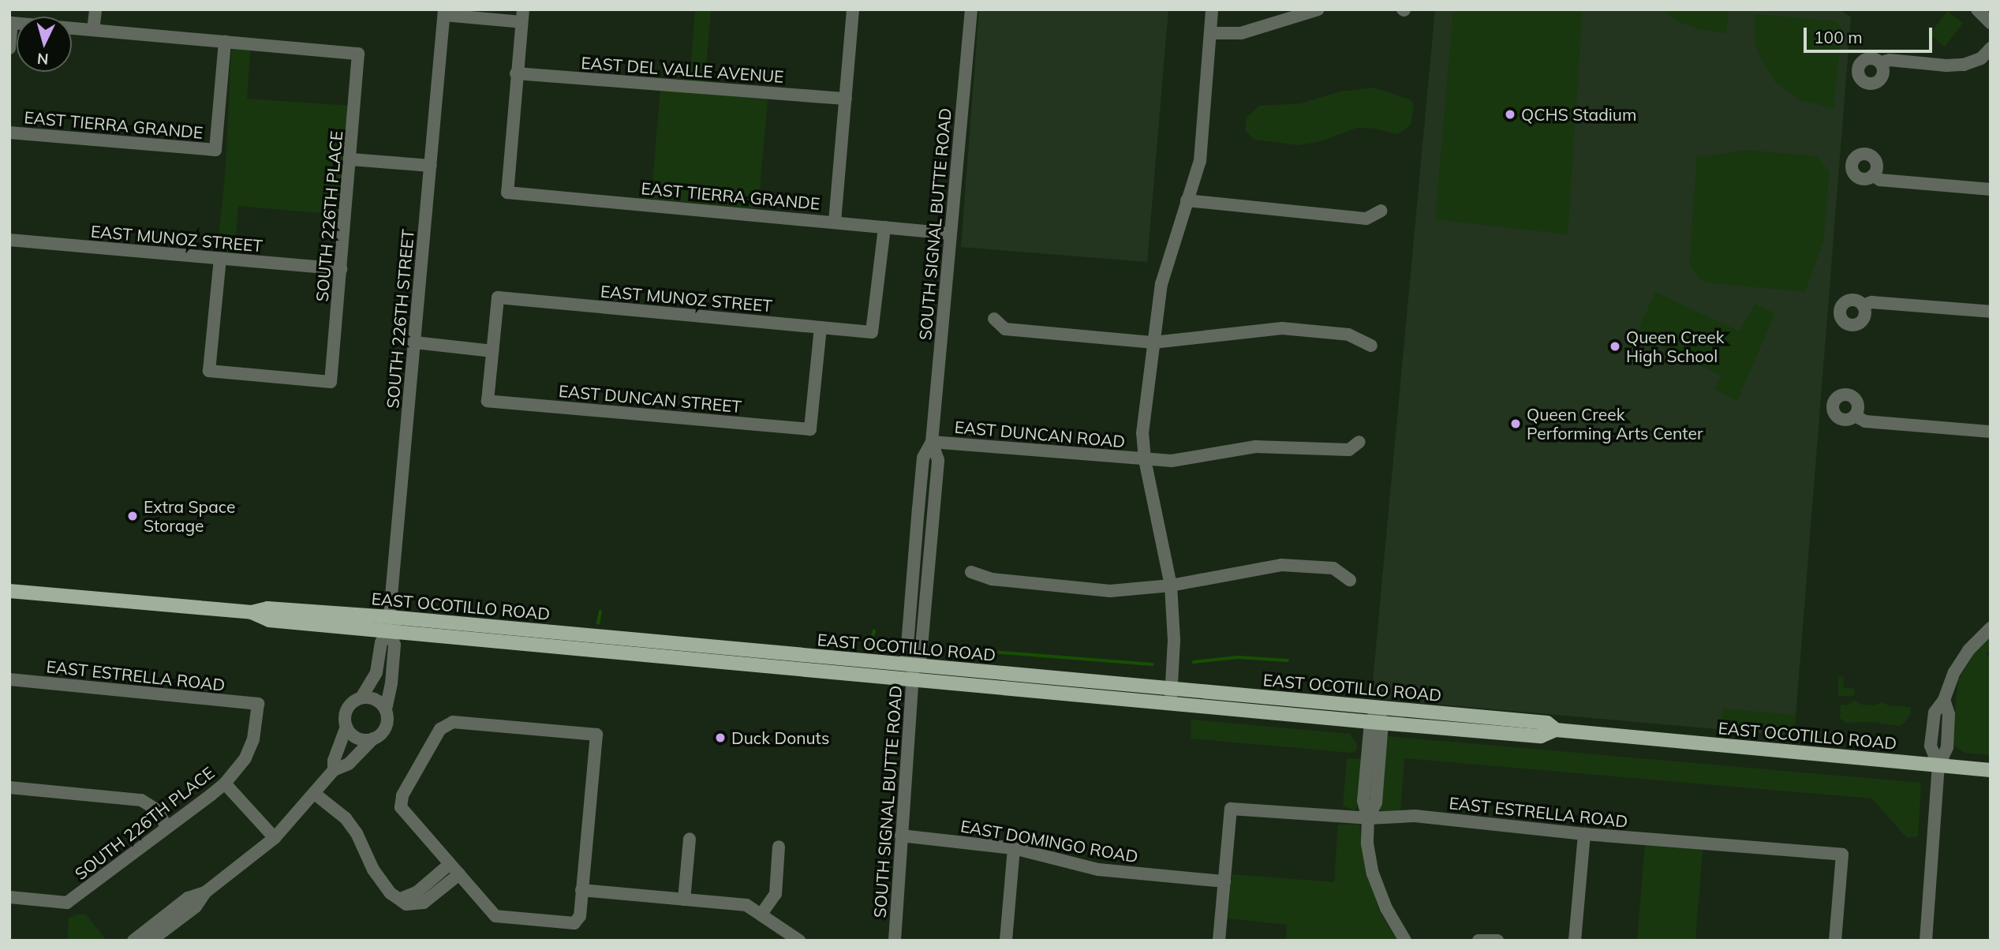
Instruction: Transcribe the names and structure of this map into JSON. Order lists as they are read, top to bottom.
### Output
{
  "streets": {
    "main road": ["EAST OCOTILLO ROAD"],
    "street": [
      "EAST DEL VALLE AVENUE",
      "EAST TIERRA GRANDE",
      "SOUTH 226TH PLACE",
      "SOUTH SIGNAL BUTTE ROAD",
      "EAST MUNOZ STREET",
      "SOUTH 226TH STREET",
      "EAST DUNCAN STREET",
      "EAST DUNCAN ROAD",
      "EAST ESTRELLA ROAD",
      "EAST DOMINGO ROAD"
    ]
  },
  "crossings": [
    ["EAST DEL VALLE AVENUE", "EAST TIERRA GRANDE"],
    ["EAST TIERRA GRANDE", "SOUTH 226TH PLACE"],
    ["EAST TIERRA GRANDE", "SOUTH SIGNAL BUTTE ROAD"],
    ["EAST TIERRA GRANDE", "EAST MUNOZ STREET"],
    ["SOUTH 226TH PLACE", "EAST MUNOZ STREET"],
    ["SOUTH 226TH PLACE", "EAST ESTRELLA ROAD"],
    ["SOUTH SIGNAL BUTTE ROAD", "EAST DUNCAN ROAD"],
    ["SOUTH SIGNAL BUTTE ROAD", "EAST OCOTILLO ROAD"],
    ["SOUTH SIGNAL BUTTE ROAD", "EAST DOMINGO ROAD"],
    ["EAST MUNOZ STREET", "EAST DUNCAN STREET"],
    ["SOUTH 226TH STREET", "EAST OCOTILLO ROAD"],
    ["EAST ESTRELLA ROAD", "EAST DOMINGO ROAD"]
  ],
  "places": [
    "QCHS Stadium",
    "Queen Creek High School",
    "Queen Creek Performing Arts Center",
    "Extra Space Storage",
    "Duck Donuts"
  ],
  "scale_bar": "100 m",
  "north": "bottom"
}
